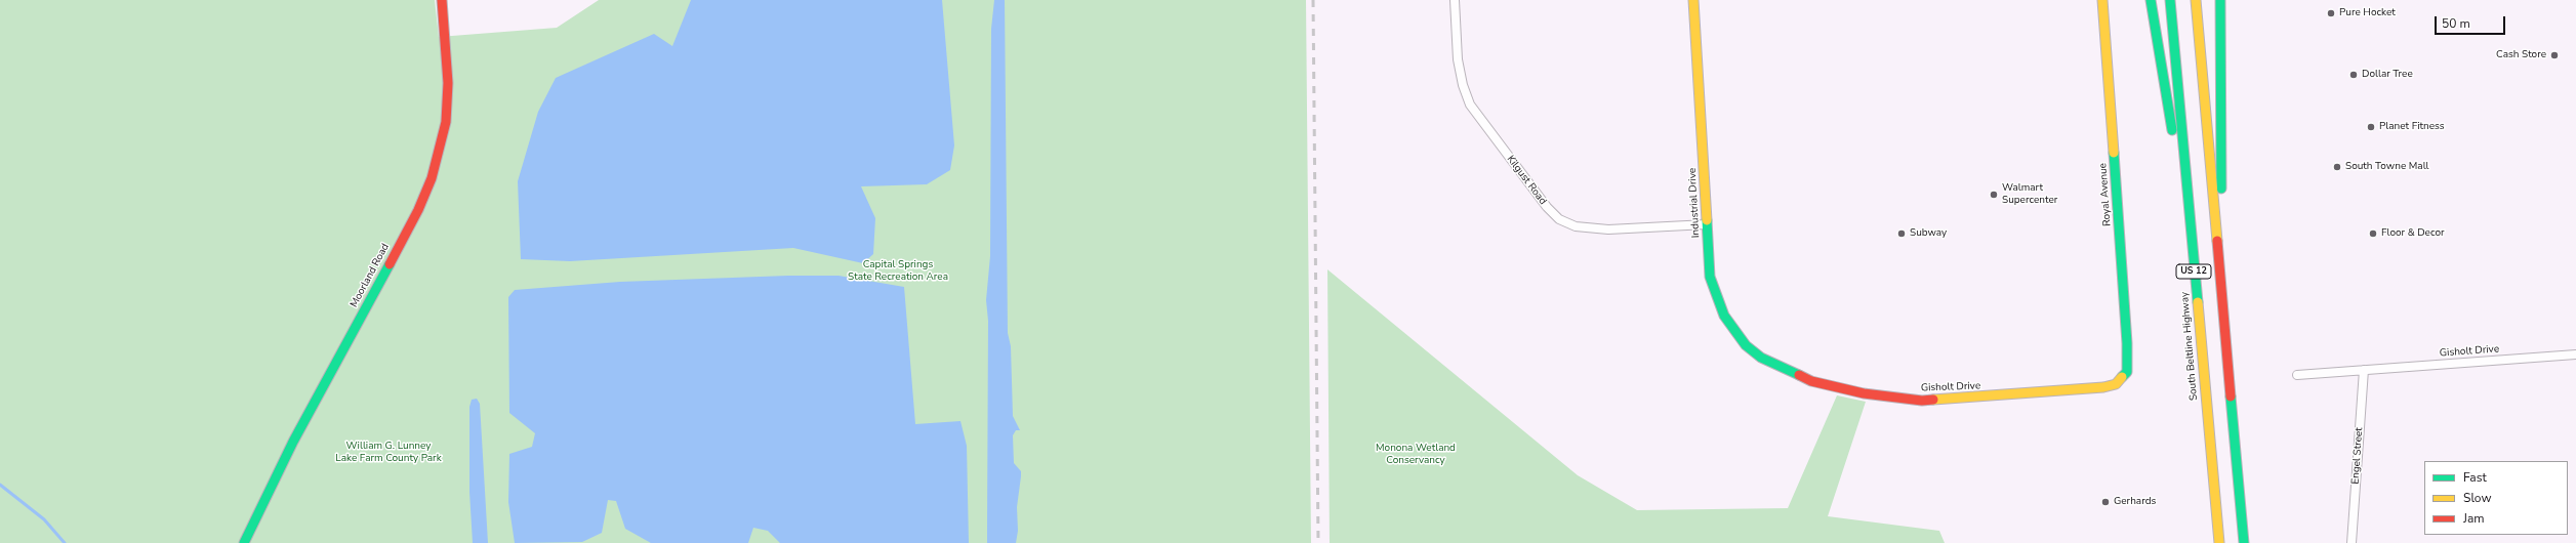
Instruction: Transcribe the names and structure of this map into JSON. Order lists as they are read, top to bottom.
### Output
{
  "streets": {
    "main road": [
      "Royal Avenue",
      "Industrial Drive",
      "US 12",
      "Moorland Road",
      "South Beltline Highway",
      "Gisholt Drive"
    ],
    "street": ["Kilgust Road", "Engel Street"]
  },
  "crossings": [
    ["Kilgust Road", "Industrial Drive"],
    ["Royal Avenue", "Gisholt Drive"],
    ["Industrial Drive", "Gisholt Drive"],
    ["Gisholt Drive", "Engel Street"]
  ],
  "parks": ["Capital Springs State Recreation Area", "William G. Lunney Lake Farm County Park", "Monona Wetland Conservancy"],
  "places": [
    "Pure Hocket",
    "Cash Store",
    "Dollar Tree",
    "Planet Fitness",
    "South Towne Mall",
    "Walmart Supercenter",
    "Subway",
    "Floor & Decor",
    "Gerhards"
  ],
  "legend": ["Fast", "Slow", "Jam"],
  "scale_bar": "50 m"
}
